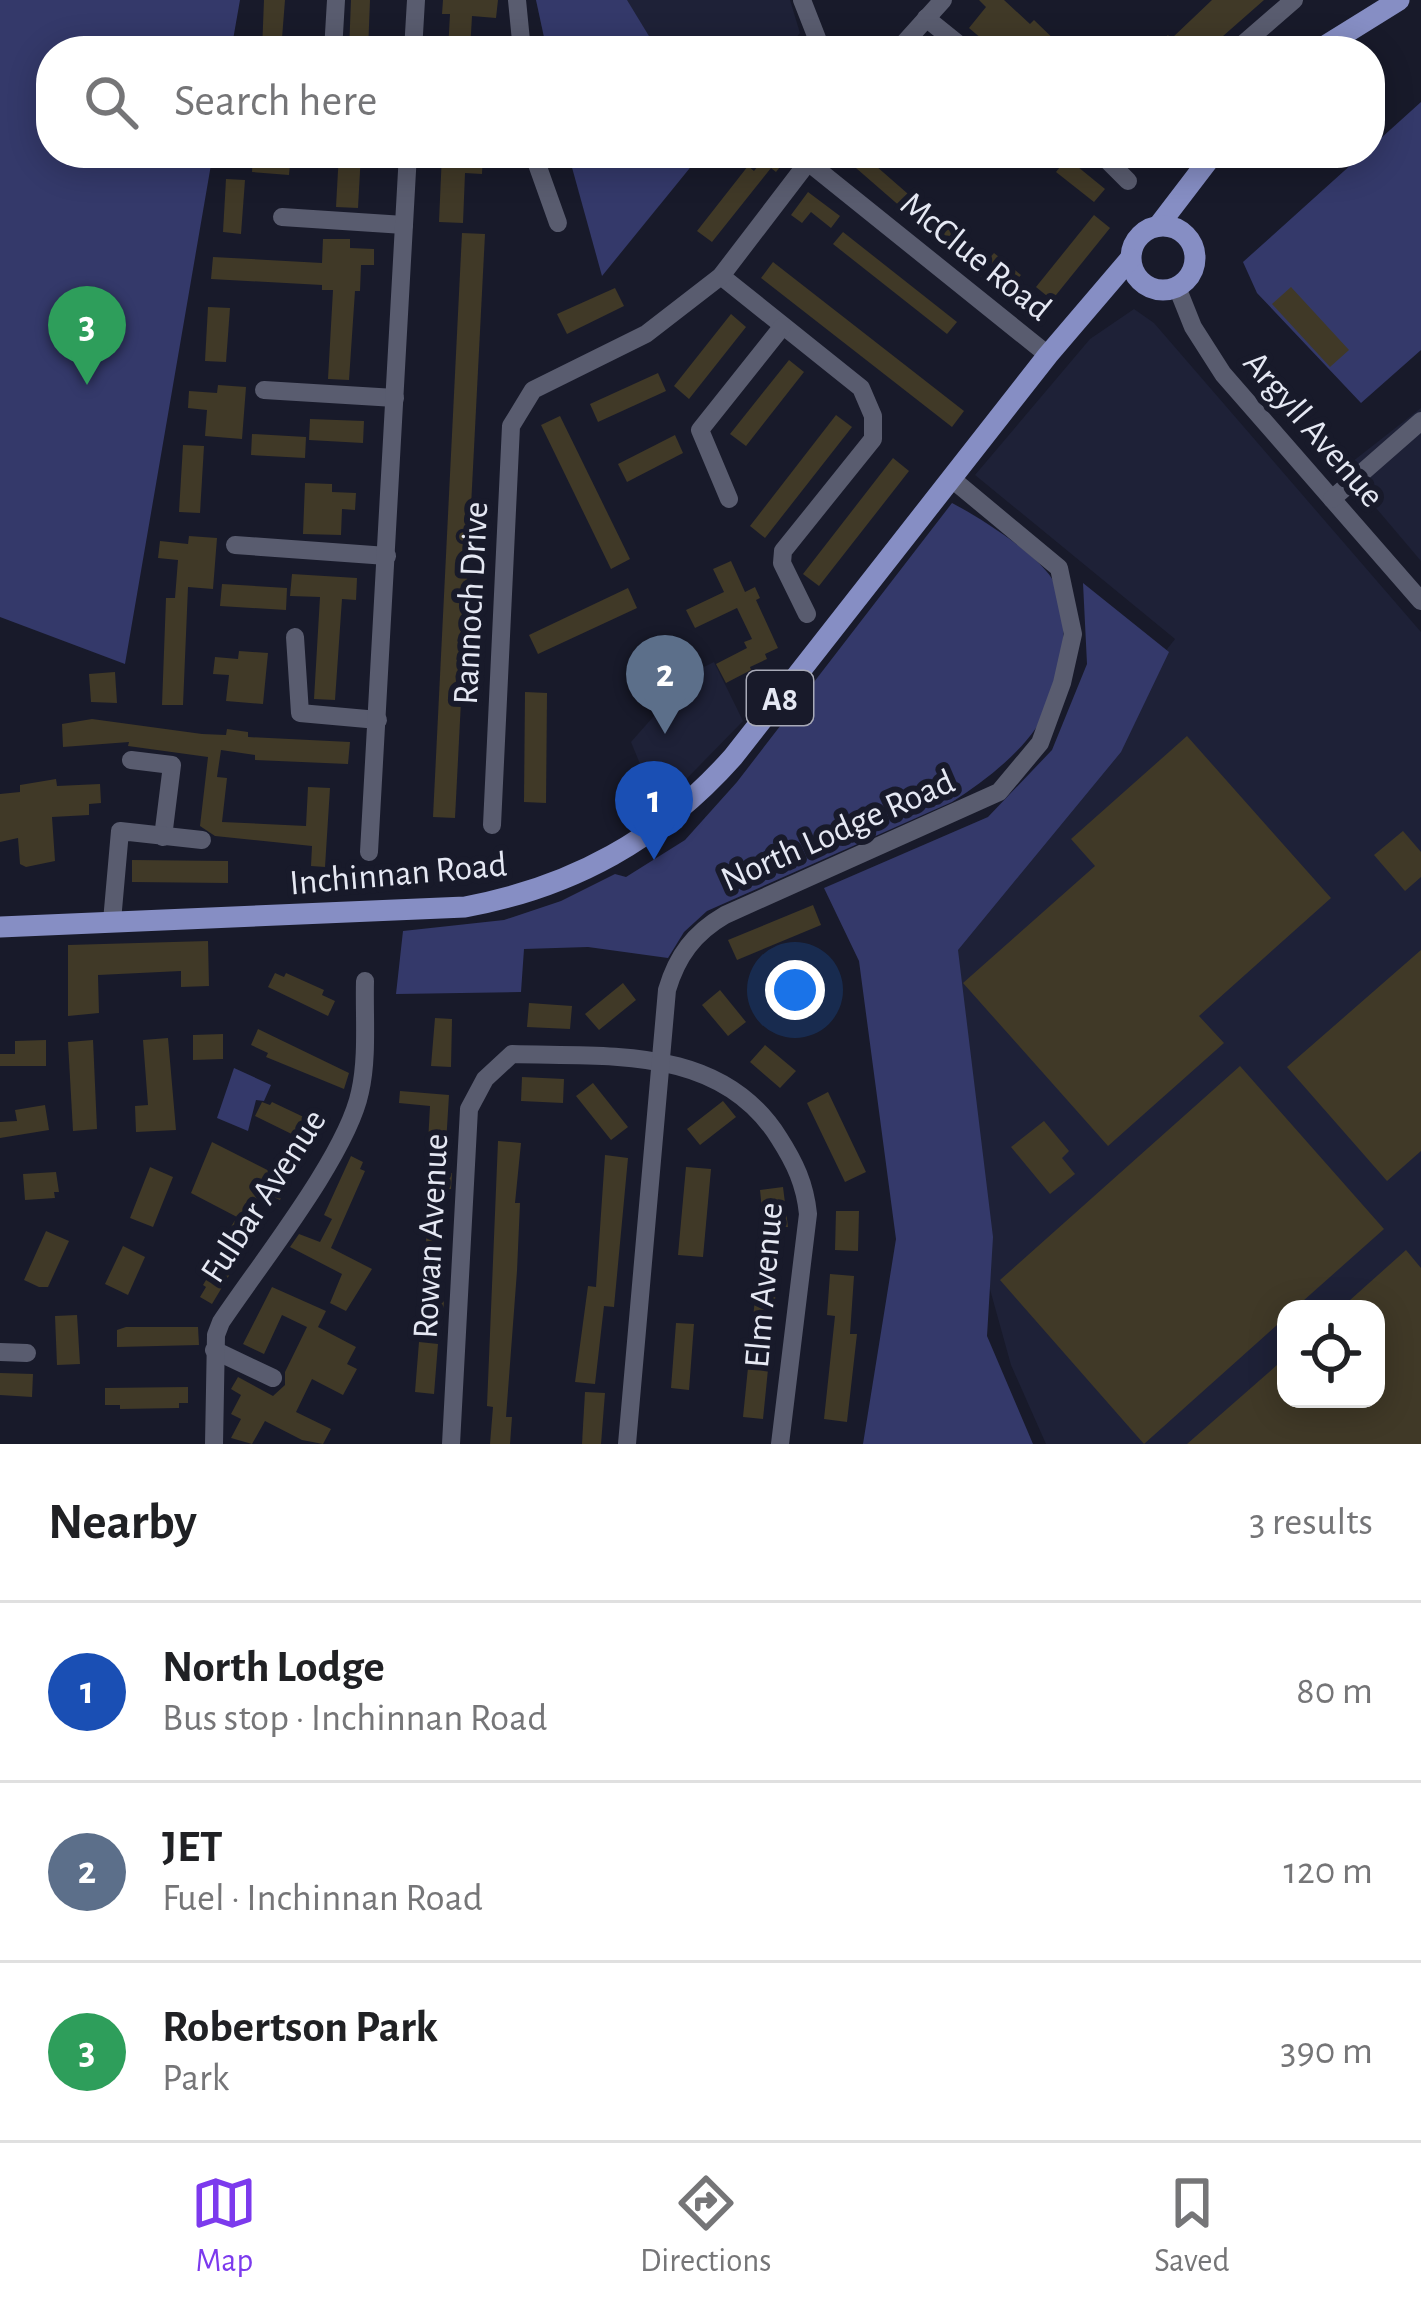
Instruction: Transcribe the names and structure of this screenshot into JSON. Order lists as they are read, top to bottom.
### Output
{
  "streets": {
    "main road": ["A8", "Inchinnan Road"],
    "street": [
      "McClue Road",
      "Argyll Avenue",
      "Rannoch Drive",
      "North Lodge Road",
      "Fulbar Avenue",
      "Rowan Avenue",
      "Elm Avenue"
    ]
  },
  "crossings": [
    ["McClue Road", "Inchinnan Road"],
    ["Argyll Avenue", "Inchinnan Road"],
    ["North Lodge Road", "Inchinnan Road"],
    ["North Lodge Road", "Rowan Avenue"],
    ["North Lodge Road", "Elm Avenue"],
    ["Rowan Avenue", "Elm Avenue"]
  ],
  "page": {
    "search": "Search here",
    "pins": ["3", "2", "1"],
    "heading": ["Nearby", "3 results"],
    "list": [
      {
        "mark": "1",
        "name": "North Lodge",
        "note": "Bus stop · Inchinnan Road",
        "value": "80 m"
      },
      {
        "mark": "2",
        "name": "JET",
        "note": "Fuel · Inchinnan Road",
        "value": "120 m"
      },
      {
        "mark": "3",
        "name": "Robertson Park",
        "note": "Park",
        "value": "390 m"
      }
    ],
    "nav": ["Map", "Directions", "Saved"]
  }
}
